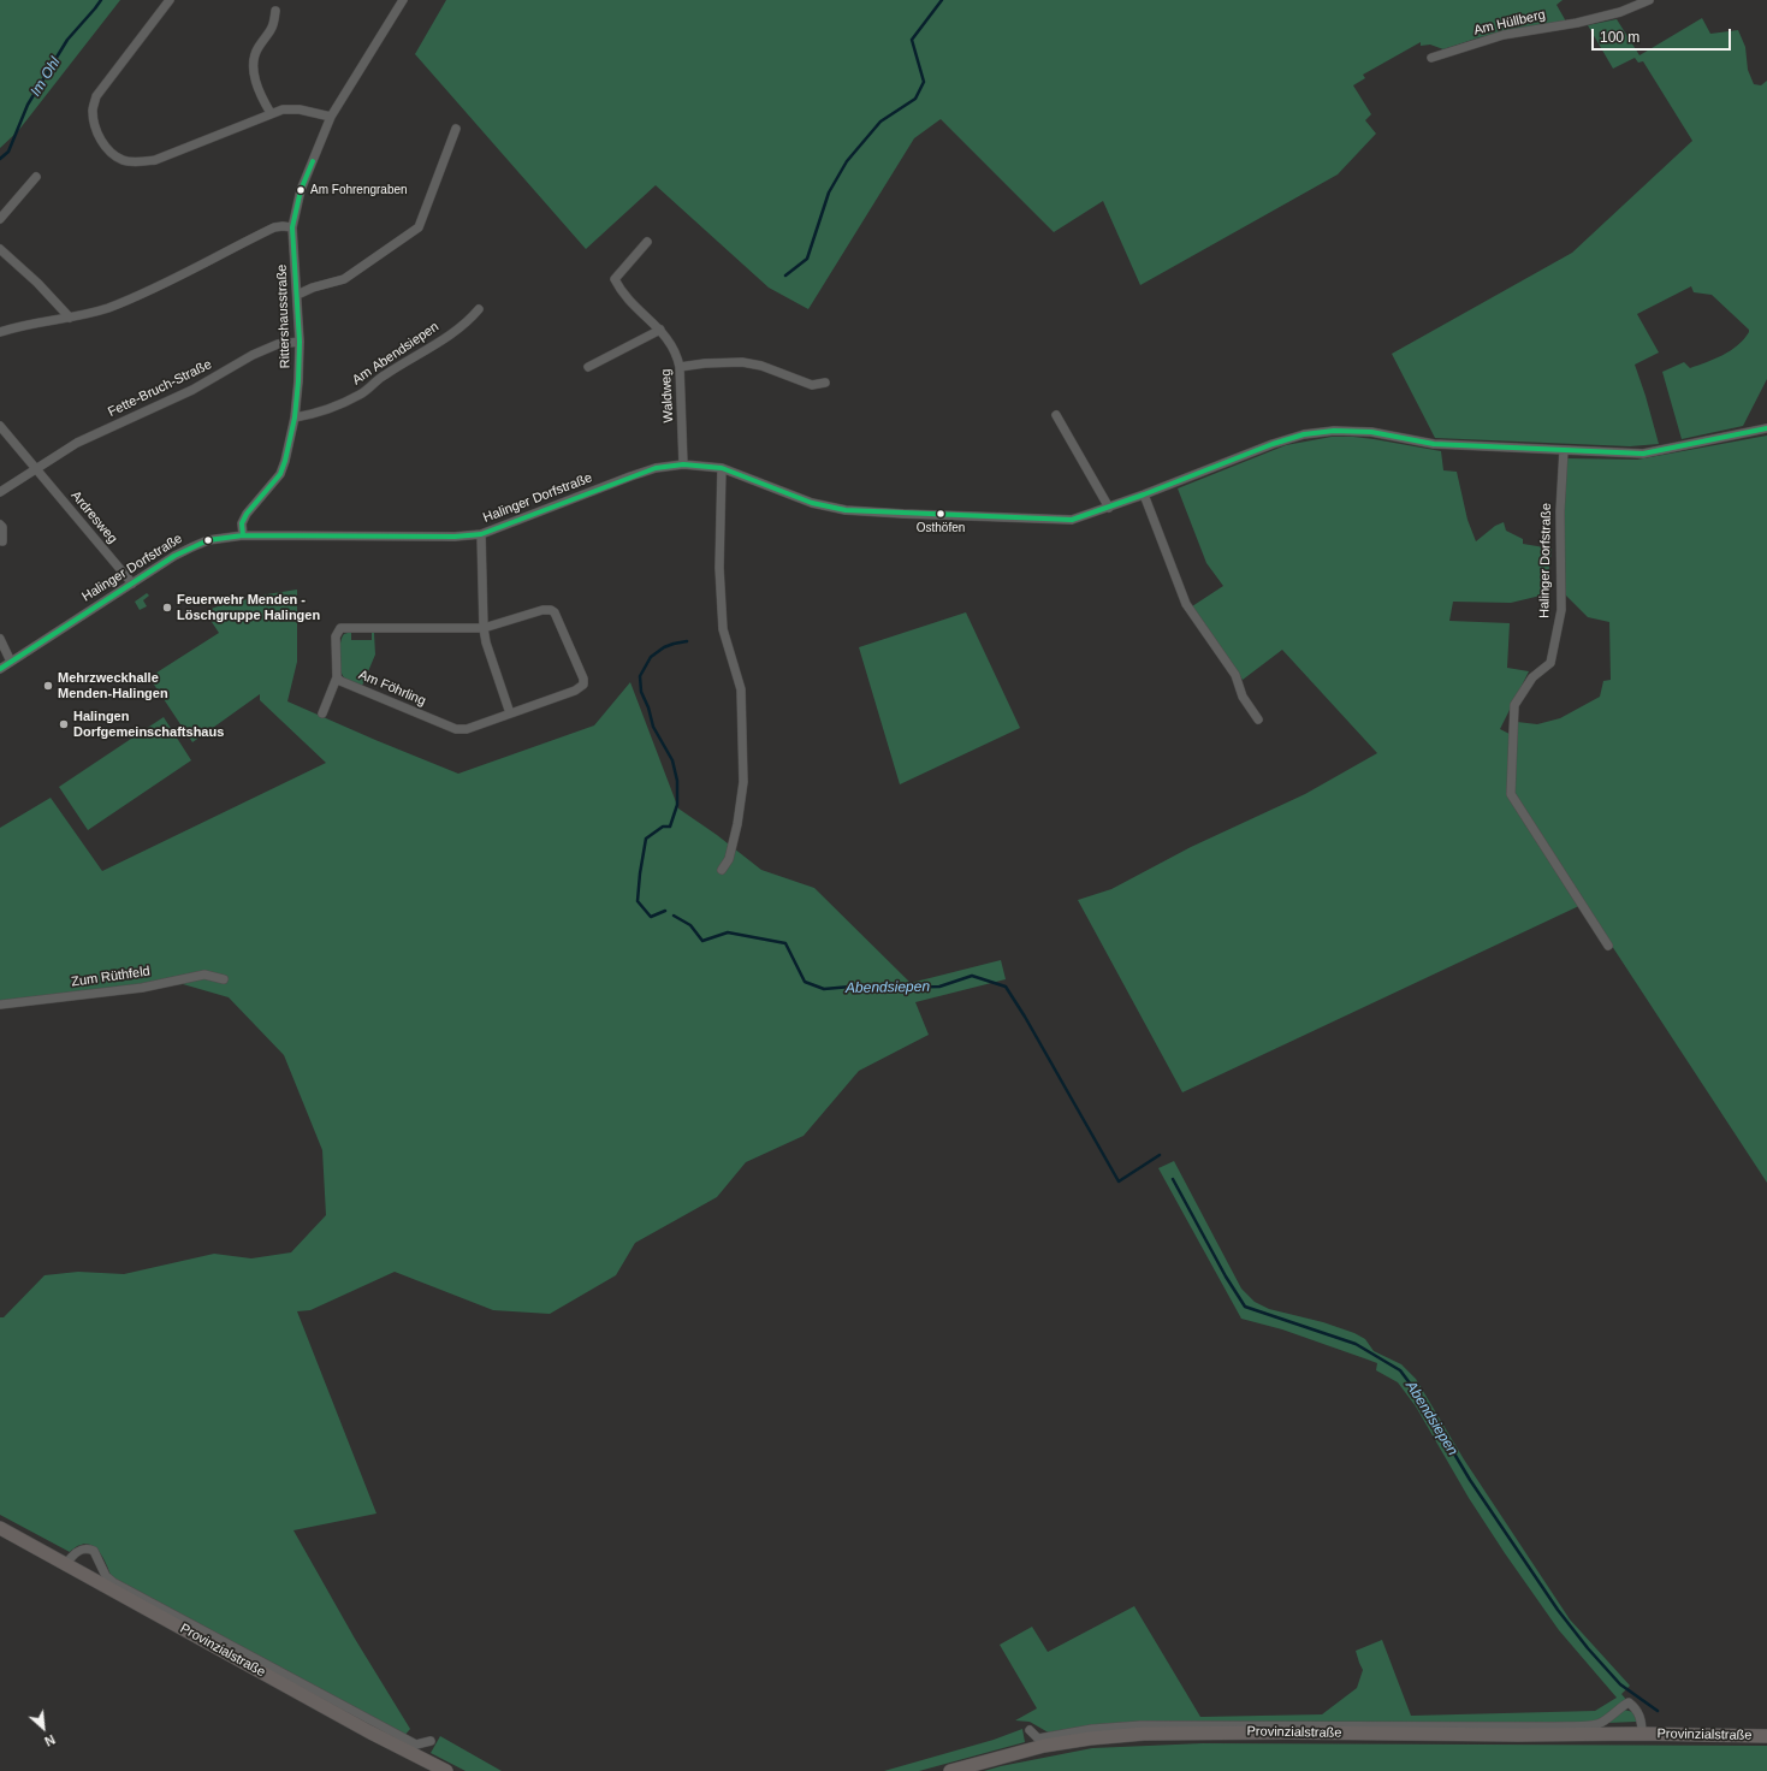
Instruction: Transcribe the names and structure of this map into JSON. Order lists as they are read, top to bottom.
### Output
{
  "streets": {
    "main road": ["Provinzialstraße"],
    "street": [
      "Am Hüllberg",
      "Rittershausstraße",
      "Am Abendsiepen",
      "Fette-Bruch-Straße",
      "Waldweg",
      "Halinger Dorfstraße",
      "Ardresweg",
      "Am Föhrling",
      "Zum Rüthfeld"
    ]
  },
  "crossings": [
    ["Rittershausstraße", "Am Abendsiepen"],
    ["Rittershausstraße", "Fette-Bruch-Straße"],
    ["Rittershausstraße", "Halinger Dorfstraße"],
    ["Fette-Bruch-Straße", "Ardresweg"],
    ["Waldweg", "Halinger Dorfstraße"],
    ["Halinger Dorfstraße", "Ardresweg"]
  ],
  "water": ["Im Ohl", "Abendsiepen"],
  "places": [
    "Am Fohrengraben",
    "Osthöfen",
    "Feuerwehr Menden - Löschgruppe Halingen",
    "Mehrzweckhalle Menden-Halingen",
    "Halingen Dorfgemeinschaftshaus"
  ],
  "scale_bar": "100 m",
  "north": "bottom right"
}
